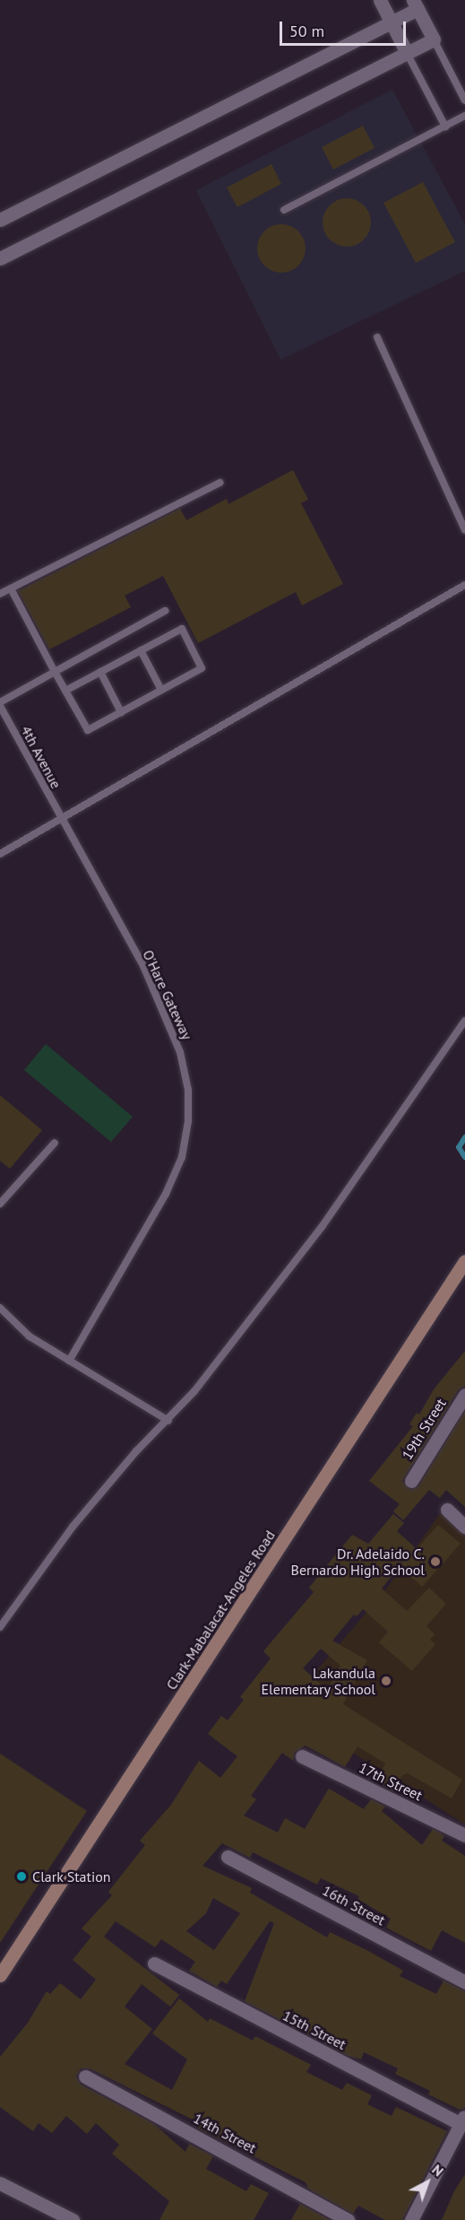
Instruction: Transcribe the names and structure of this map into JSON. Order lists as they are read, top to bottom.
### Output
{
  "streets": {
    "main road": ["Clark-Mabalacat-Angeles Road"],
    "street": [
      "19th Street",
      "17th Street",
      "16th Street",
      "15th Street",
      "14th Street"
    ],
    "lane": ["4th Avenue", "O'Hare Gateway"]
  },
  "crossings": [
    ["4th Avenue", "O'Hare Gateway"]
  ],
  "places": ["Dr. Adelaido C. Bernardo High School", "Lakandula Elementary School", "Clark Station"],
  "scale_bar": "50 m",
  "north": "top right"
}
